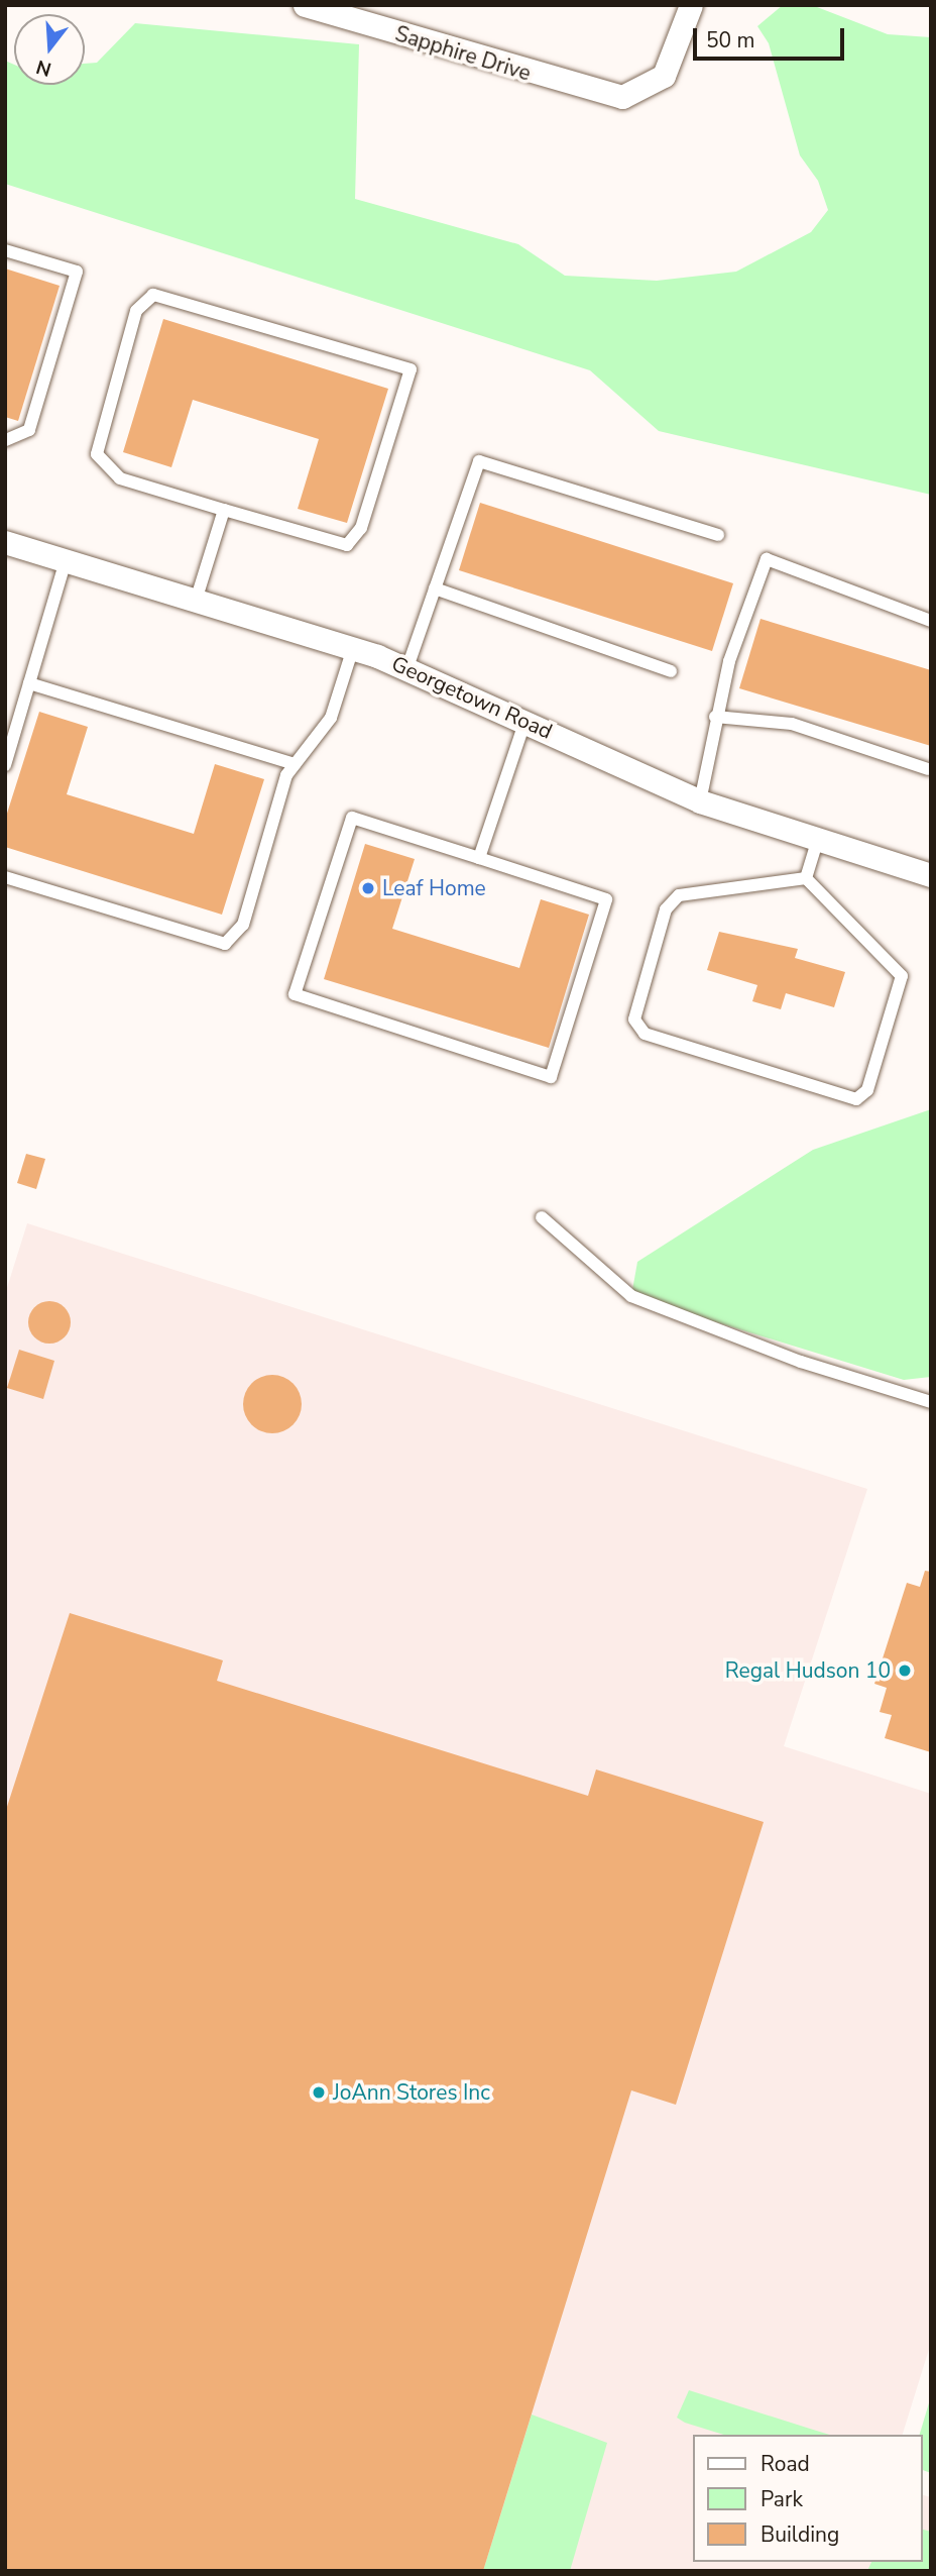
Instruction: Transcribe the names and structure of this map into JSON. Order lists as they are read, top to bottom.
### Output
{
  "streets": {
    "street": ["Sapphire Drive", "Georgetown Road"]
  },
  "places": ["Leaf Home", "Regal Hudson 10", "JoAnn Stores Inc"],
  "legend": ["Road", "Park", "Building"],
  "scale_bar": "50 m",
  "north": "bottom"
}
